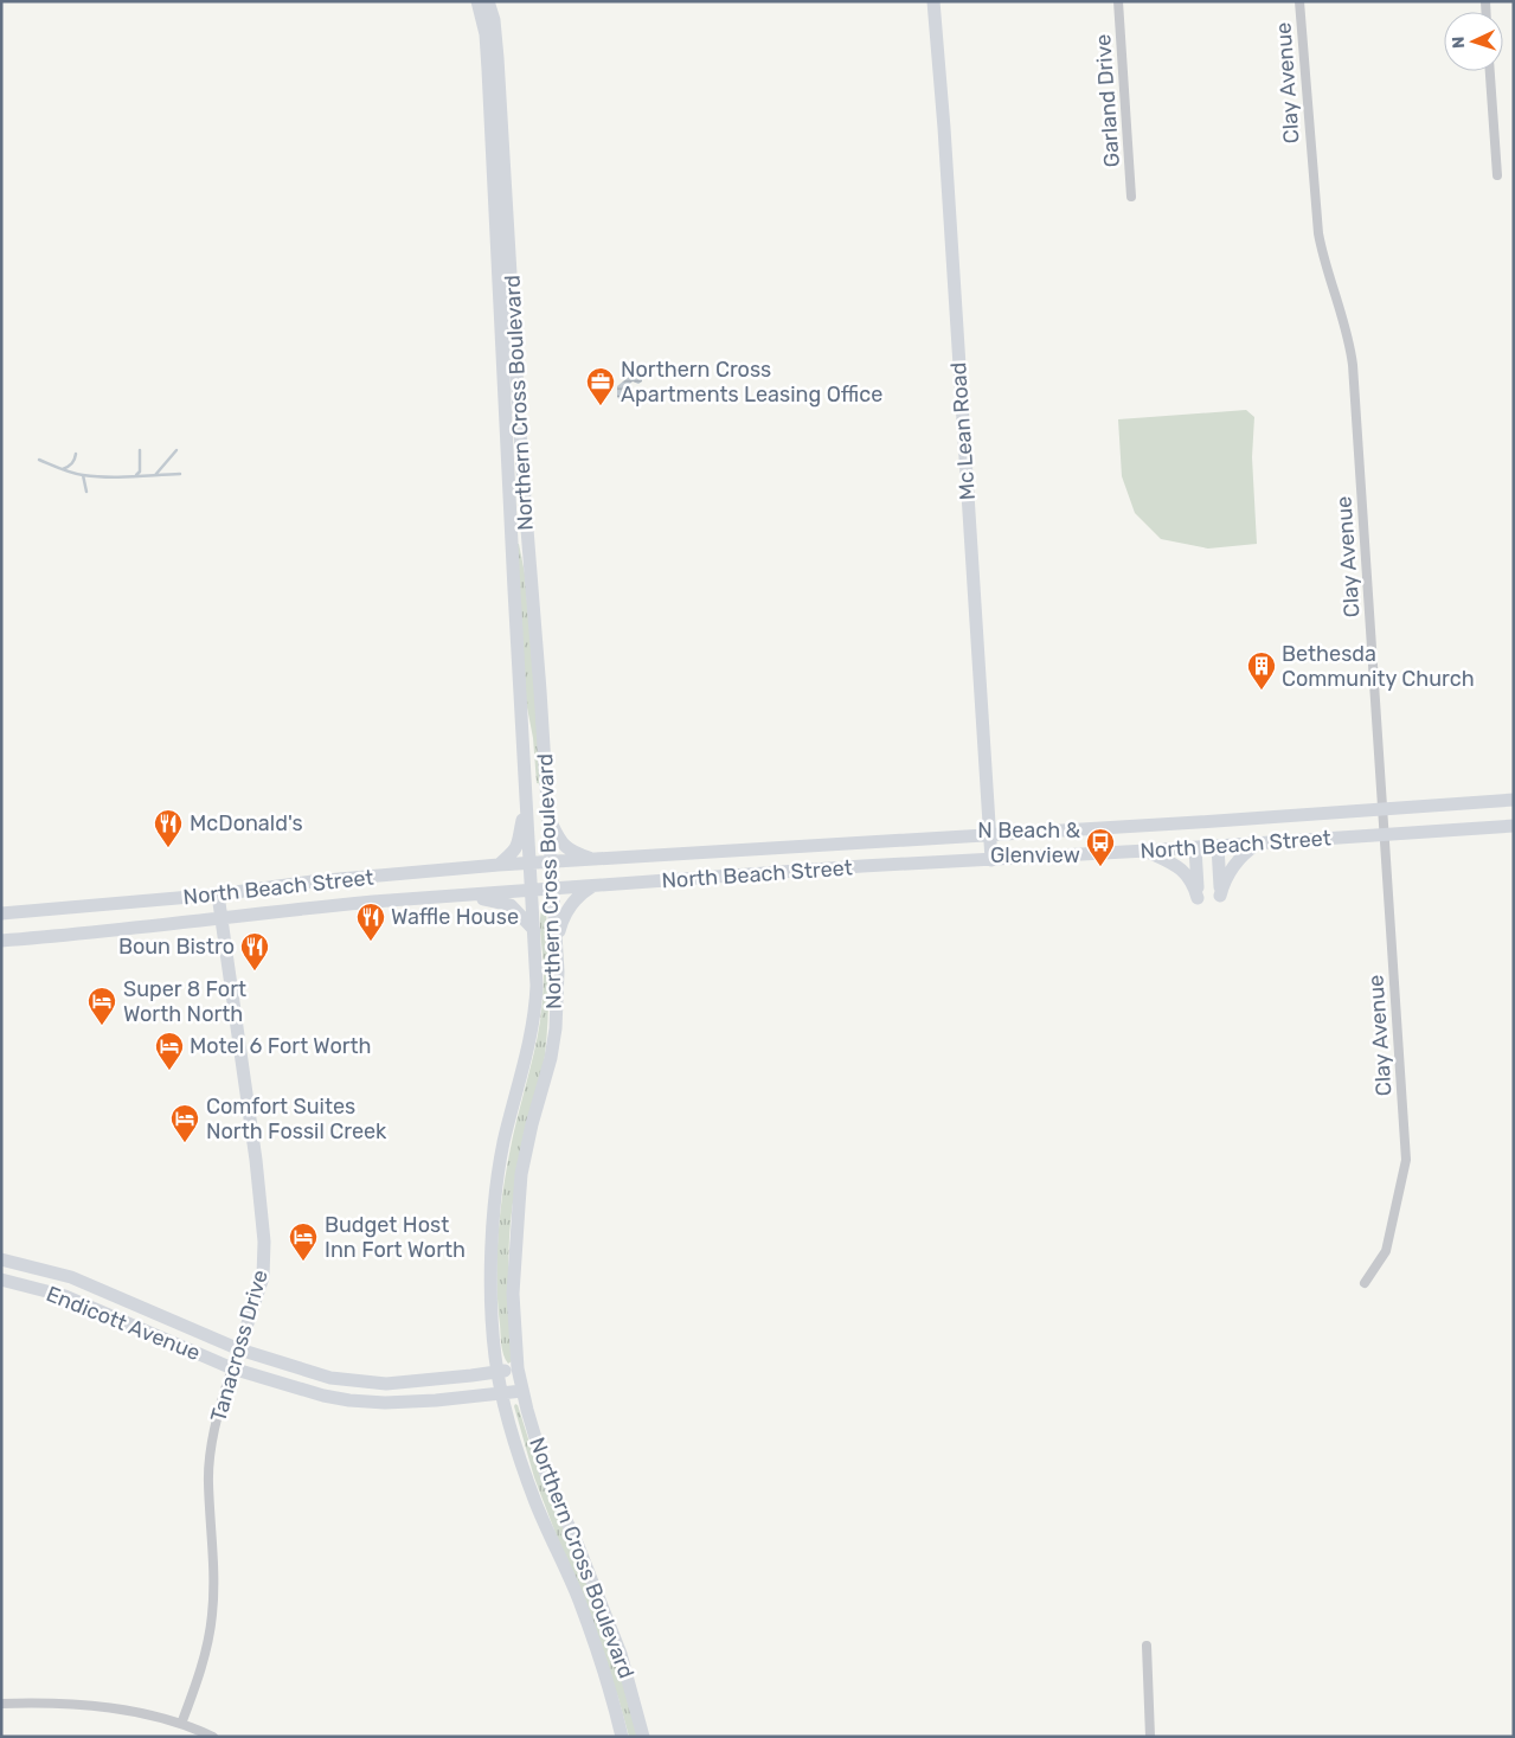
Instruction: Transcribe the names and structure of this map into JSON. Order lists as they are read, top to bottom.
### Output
{
  "streets": {
    "street": [
      "Clay Avenue",
      "Garland Drive",
      "Northern Cross Boulevard",
      "Mc Lean Road",
      "North Beach Street",
      "Endicott Avenue",
      "Tanacross Drive"
    ]
  },
  "crossings": [
    ["Clay Avenue", "North Beach Street"],
    ["Northern Cross Boulevard", "North Beach Street"],
    ["Northern Cross Boulevard", "Endicott Avenue"],
    ["Mc Lean Road", "North Beach Street"],
    ["North Beach Street", "Tanacross Drive"],
    ["Endicott Avenue", "Tanacross Drive"]
  ],
  "places": {
    "office": ["Northern Cross Apartments Leasing Office"],
    "building": ["Bethesda Community Church"],
    "restaurant": ["McDonald's", "Waffle House", "Boun Bistro"],
    "bus stop": ["N Beach & Glenview"],
    "hotel": [
      "Super 8 Fort Worth North",
      "Motel 6 Fort Worth",
      "Comfort Suites North Fossil Creek",
      "Budget Host Inn Fort Worth"
    ]
  },
  "north": "left"
}
